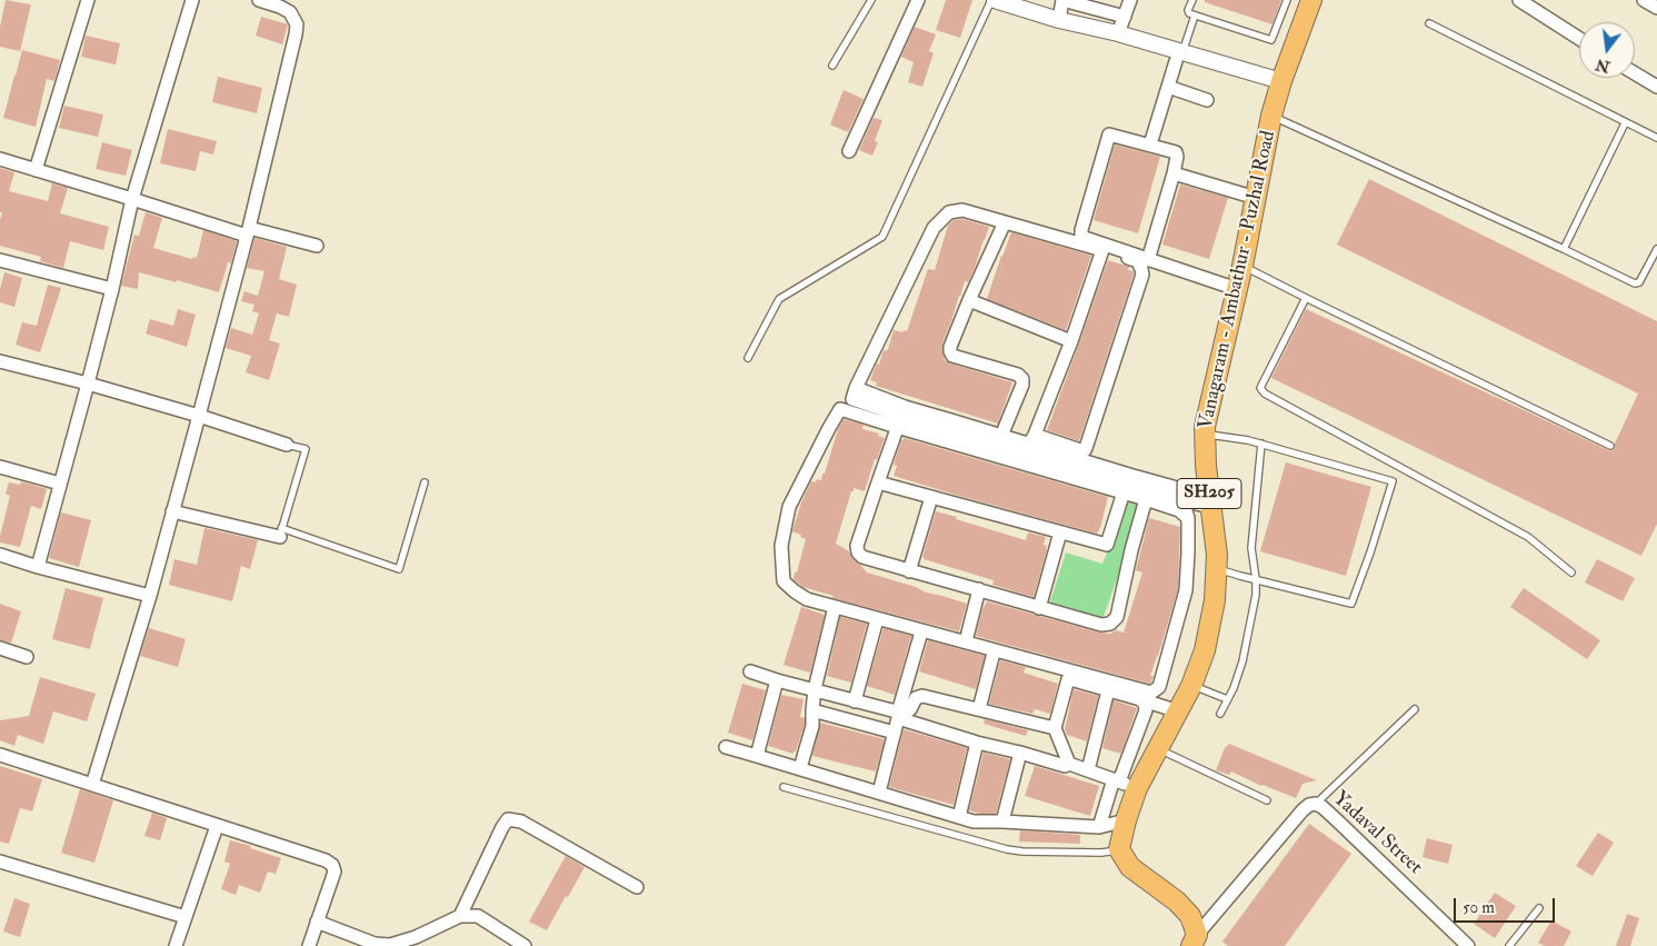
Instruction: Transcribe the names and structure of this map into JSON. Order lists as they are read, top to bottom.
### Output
{
  "streets": {
    "main road": ["Vanagaram - Ambathur - Puzhal Road", "SH205"],
    "street": ["Yadaval Street"]
  },
  "scale_bar": "50 m",
  "north": "bottom"
}
